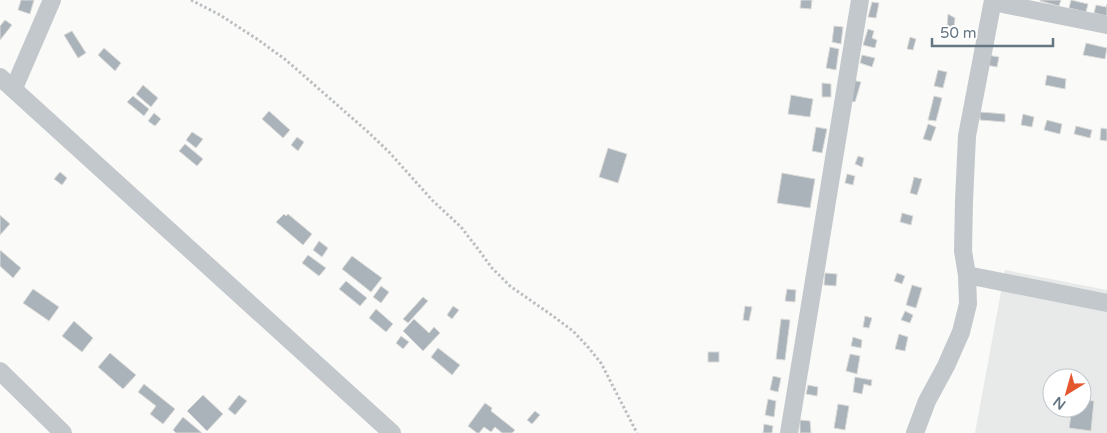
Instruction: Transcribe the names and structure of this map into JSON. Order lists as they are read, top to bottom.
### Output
{
  "scale_bar": "50 m",
  "north": "bottom left"
}
